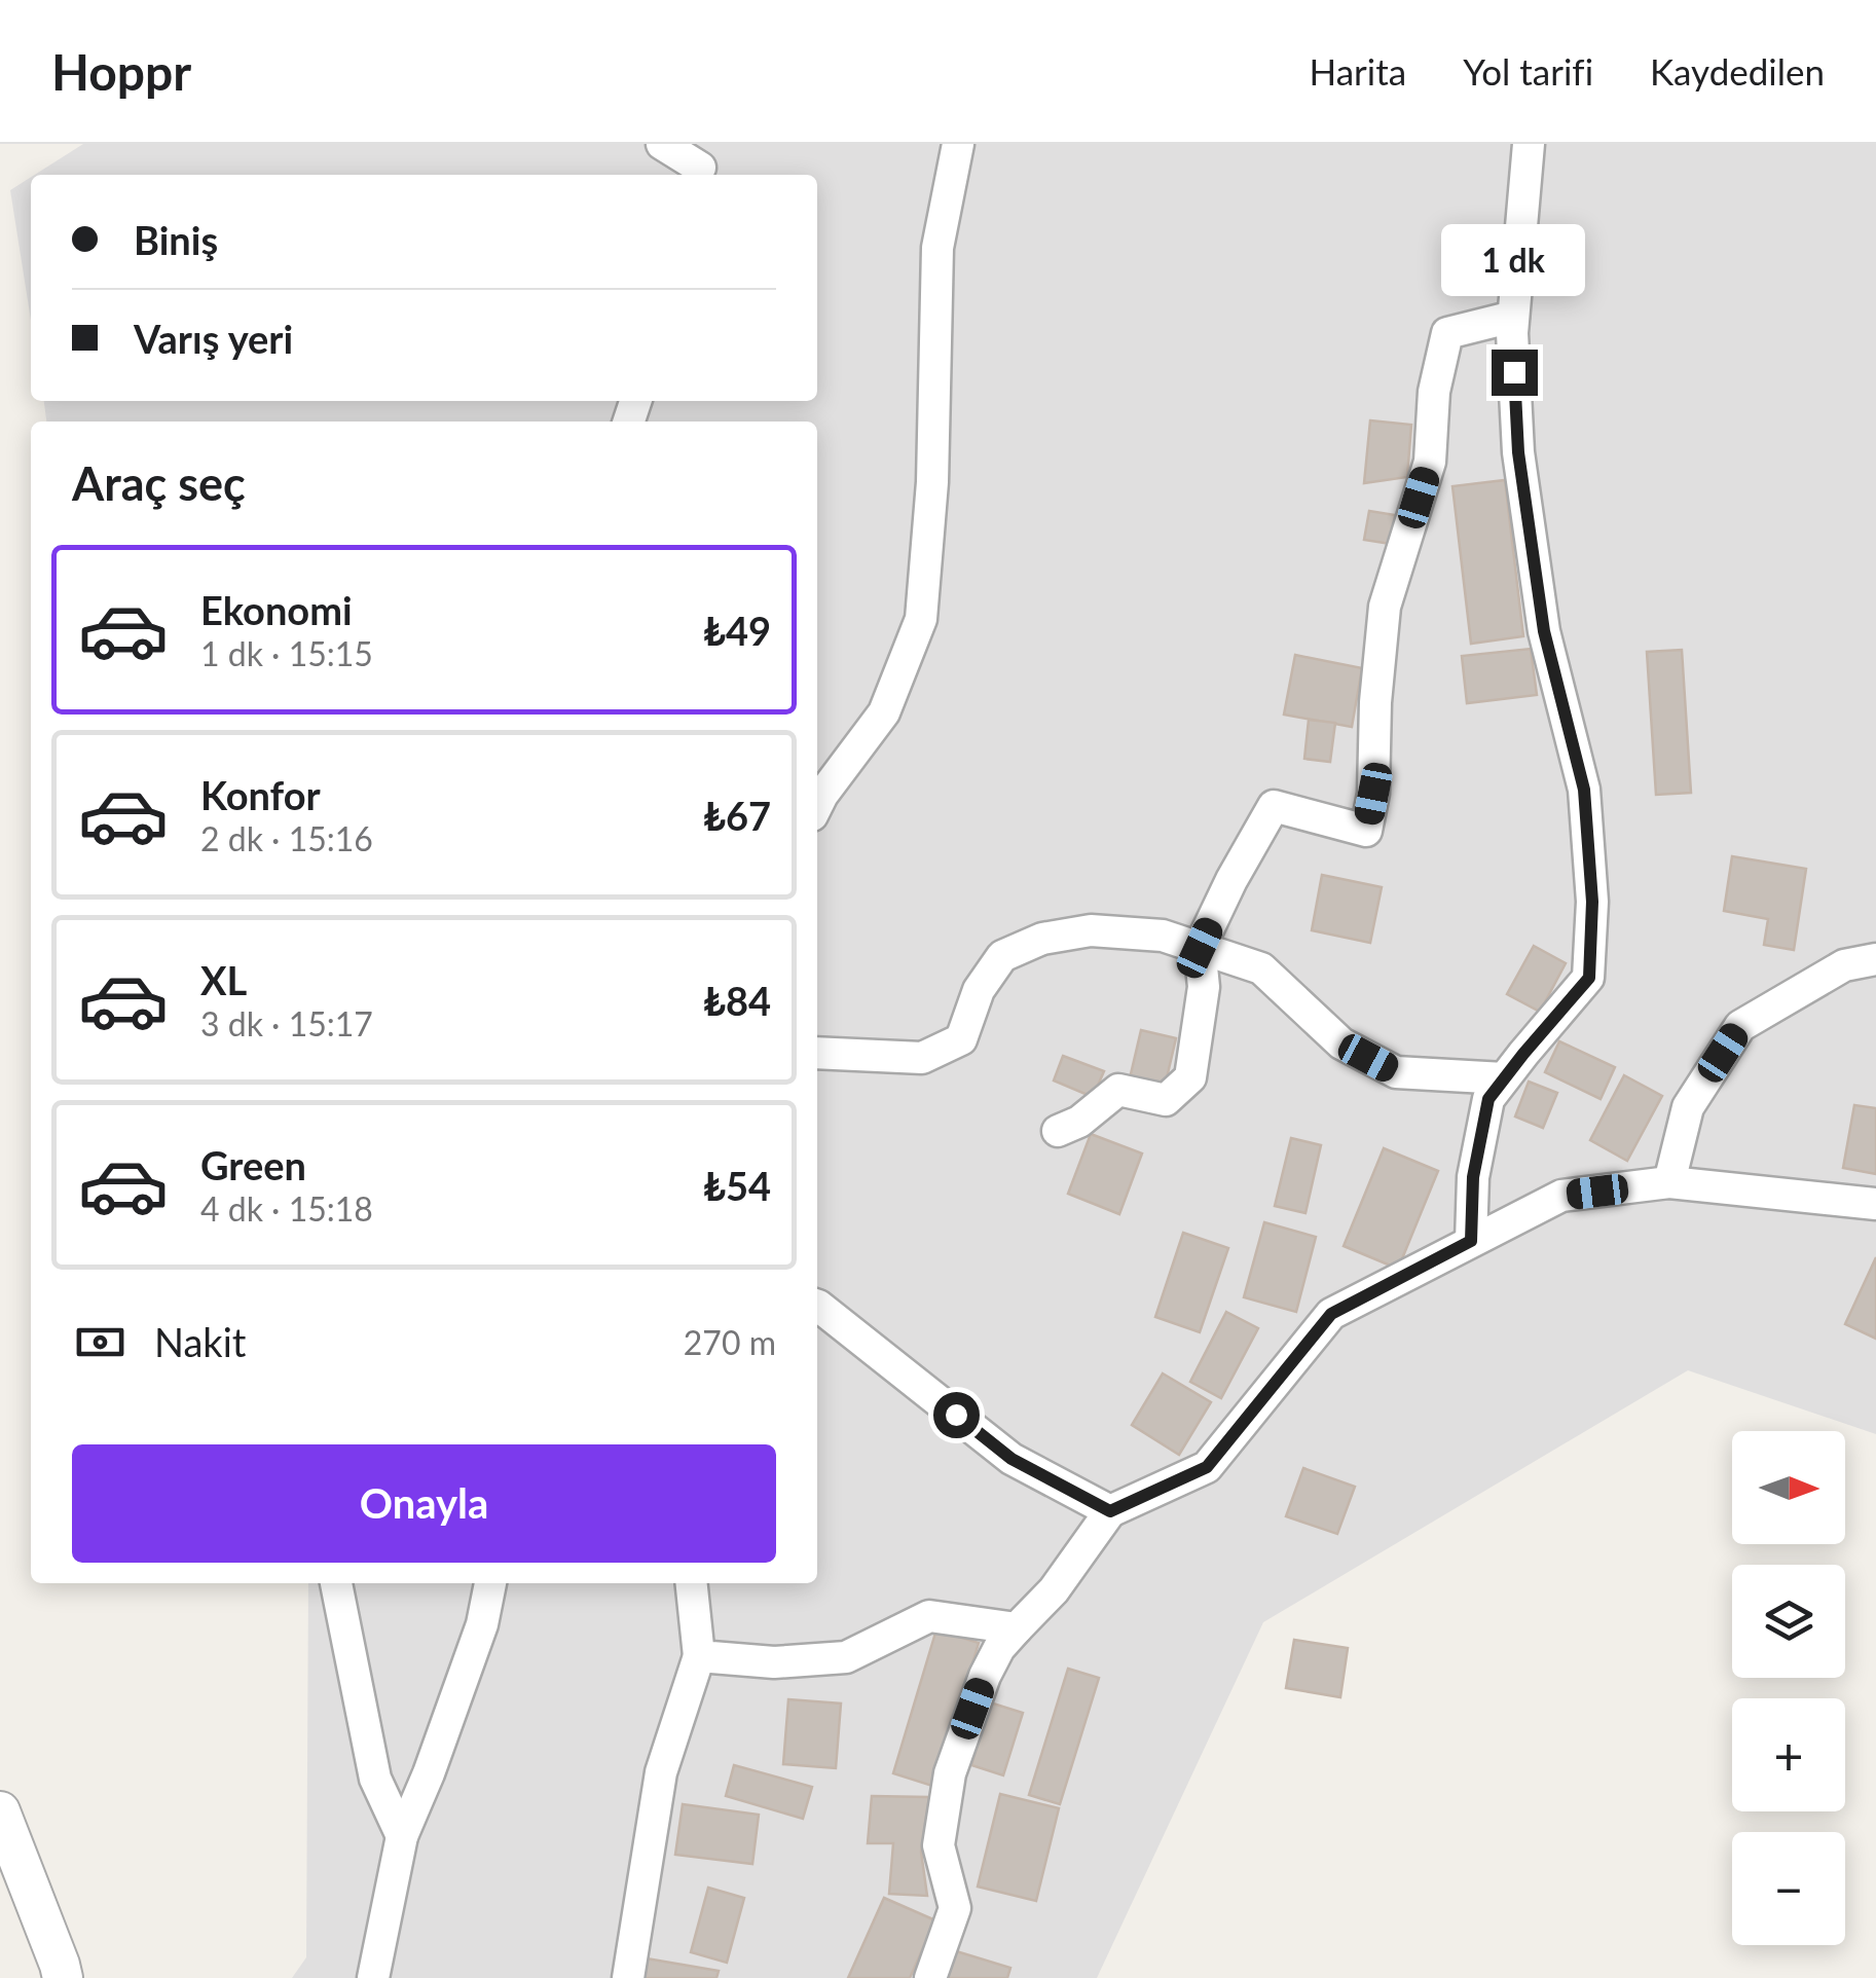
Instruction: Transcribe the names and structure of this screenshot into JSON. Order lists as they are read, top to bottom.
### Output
{
  "north": "right",
  "page": {
    "header": "Hoppr",
    "nav": ["Harita", "Yol tarifi", "Kaydedilen"],
    "banner": ["Biniş", "Varış yeri"],
    "bubble": "1 dk",
    "heading": "Araç seç",
    "list": [
      {
        "name": "Ekonomi",
        "note": "1 dk · 15:15",
        "value": "₺49"
      },
      {
        "name": "Konfor",
        "note": "2 dk · 15:16",
        "value": "₺67"
      },
      {
        "name": "XL",
        "note": "3 dk · 15:17",
        "value": "₺84"
      },
      {
        "name": "Green",
        "note": "4 dk · 15:18",
        "value": "₺54"
      }
    ],
    "pay": ["Nakit", "270 m"],
    "buttons": "Onayla",
    "map_buttons": ["+", "−"]
  }
}
